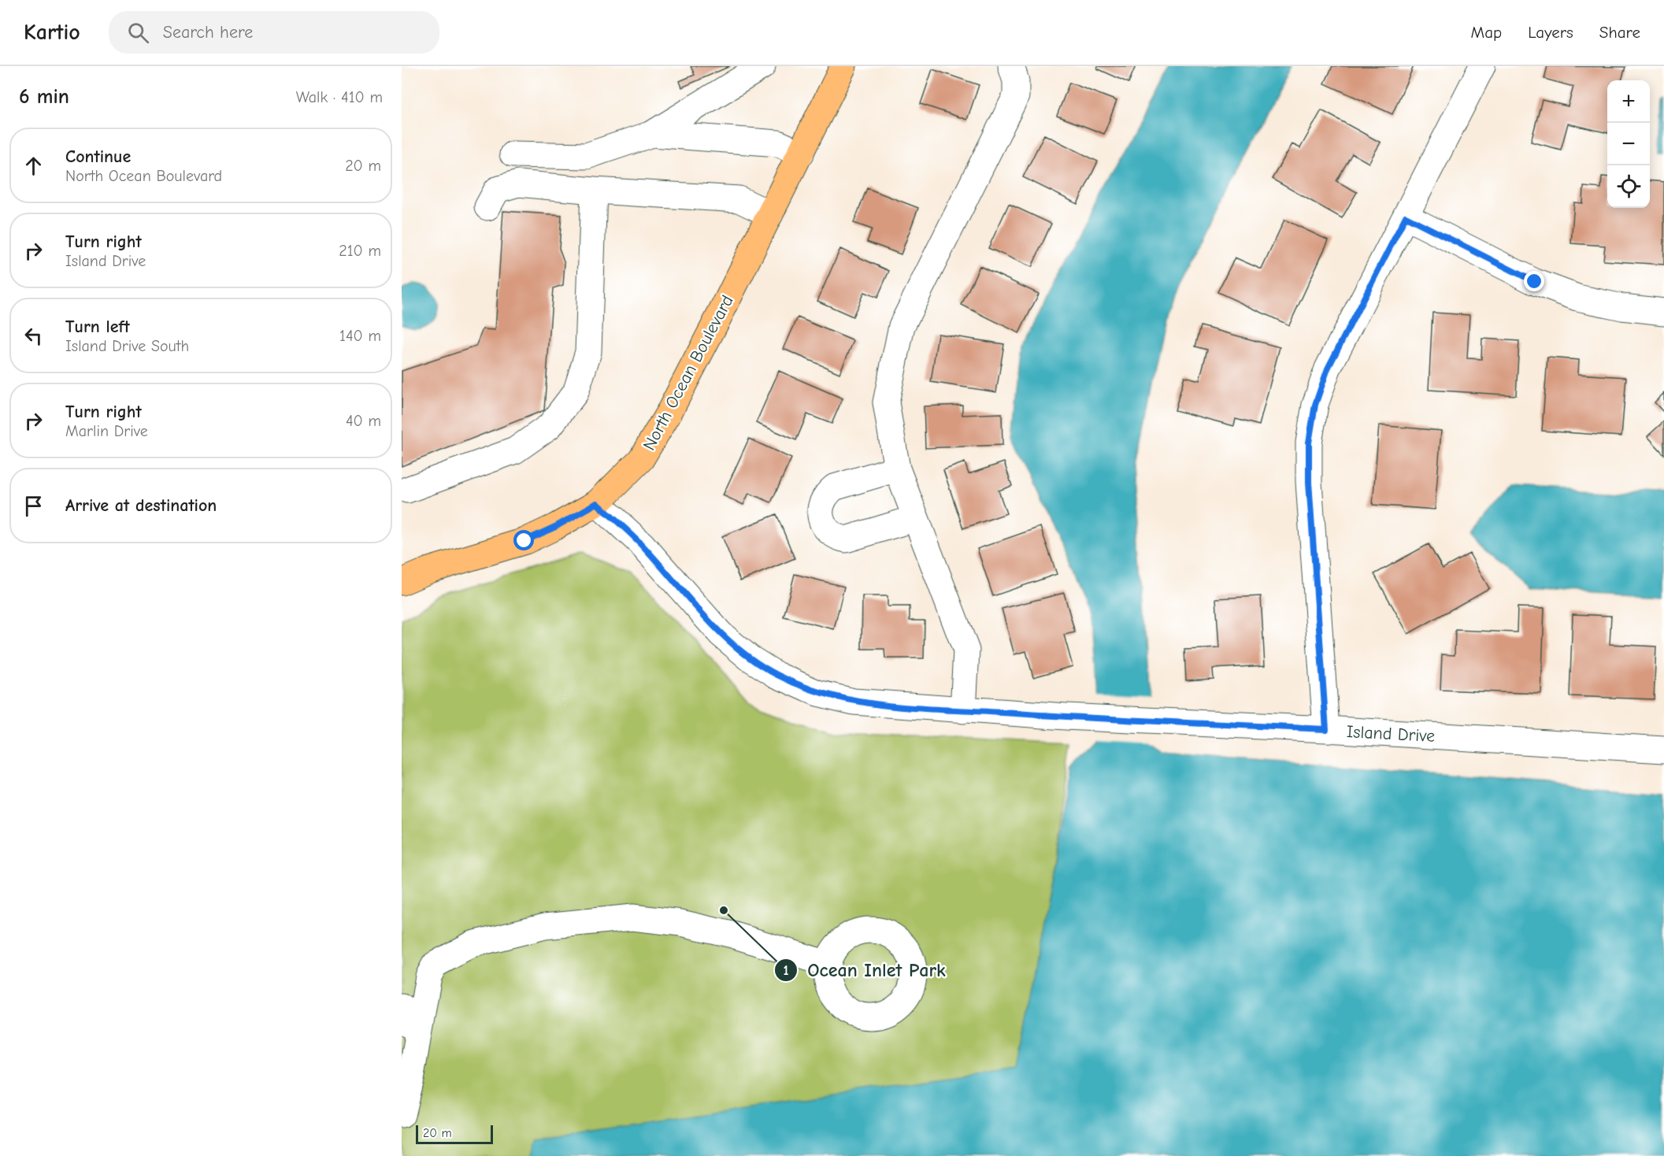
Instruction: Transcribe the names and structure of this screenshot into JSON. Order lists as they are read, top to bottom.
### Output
{
  "streets": {
    "main road": ["North Ocean Boulevard"],
    "street": ["Island Drive"]
  },
  "crossings": [
    ["North Ocean Boulevard", "Island Drive"]
  ],
  "places": ["Ocean Inlet Park"],
  "scale_bar": "20 m",
  "page": {
    "header": "Kartio",
    "search": "Search here",
    "nav": ["Map", "Layers", "Share"],
    "heading": ["6 min", "Walk · 410 m"],
    "map_buttons": ["+", "−"],
    "list": [
      ["Continue", "North Ocean Boulevard", "20 m"],
      ["Turn right", "Island Drive", "210 m"],
      ["Turn left", "Island Drive South", "140 m"],
      ["Turn right", "Marlin Drive", "40 m"],
      "Arrive at destination"
    ],
    "scale": "20 m"
  }
}
